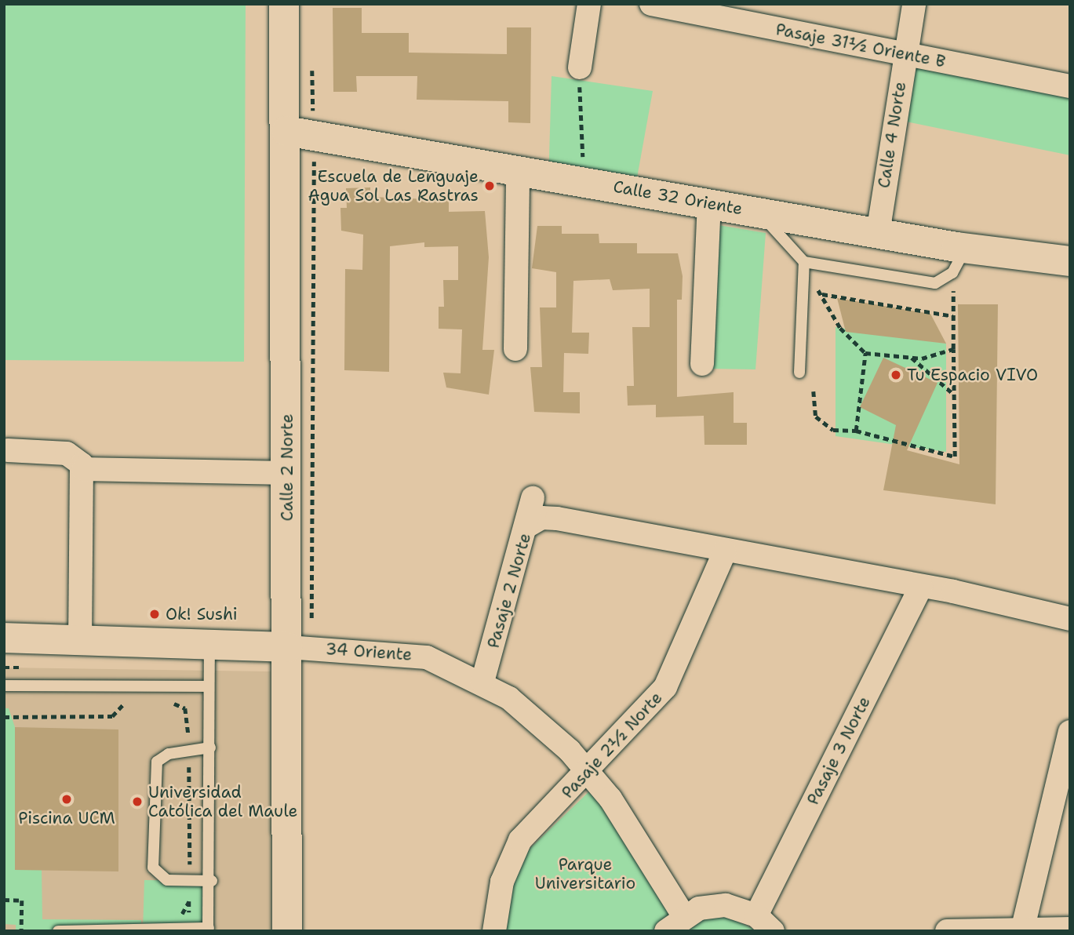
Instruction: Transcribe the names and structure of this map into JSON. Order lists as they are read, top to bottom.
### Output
{
  "streets": {
    "street": [
      "Pasaje 31½ Oriente B",
      "Calle 4 Norte",
      "Calle 32 Oriente",
      "Calle 2 Norte",
      "Pasaje 2 Norte",
      "34 Oriente",
      "Pasaje 2½ Norte",
      "Pasaje 3 Norte"
    ]
  },
  "crossings": [
    ["Pasaje 31½ Oriente B", "Calle 4 Norte"],
    ["Calle 4 Norte", "Calle 32 Oriente"],
    ["Calle 32 Oriente", "Calle 2 Norte"],
    ["Calle 2 Norte", "34 Oriente"],
    ["Pasaje 2 Norte", "34 Oriente"],
    ["34 Oriente", "Pasaje 2½ Norte"],
    ["34 Oriente", "Pasaje 3 Norte"]
  ],
  "parks": ["Parque Universitario"],
  "places": [
    "Escuela de Lenguaje Agua Sol Las Rastras",
    "Tu Espacio VIVO",
    "Ok! Sushi",
    "Piscina UCM",
    "Universidad Católica del Maule"
  ]
}
